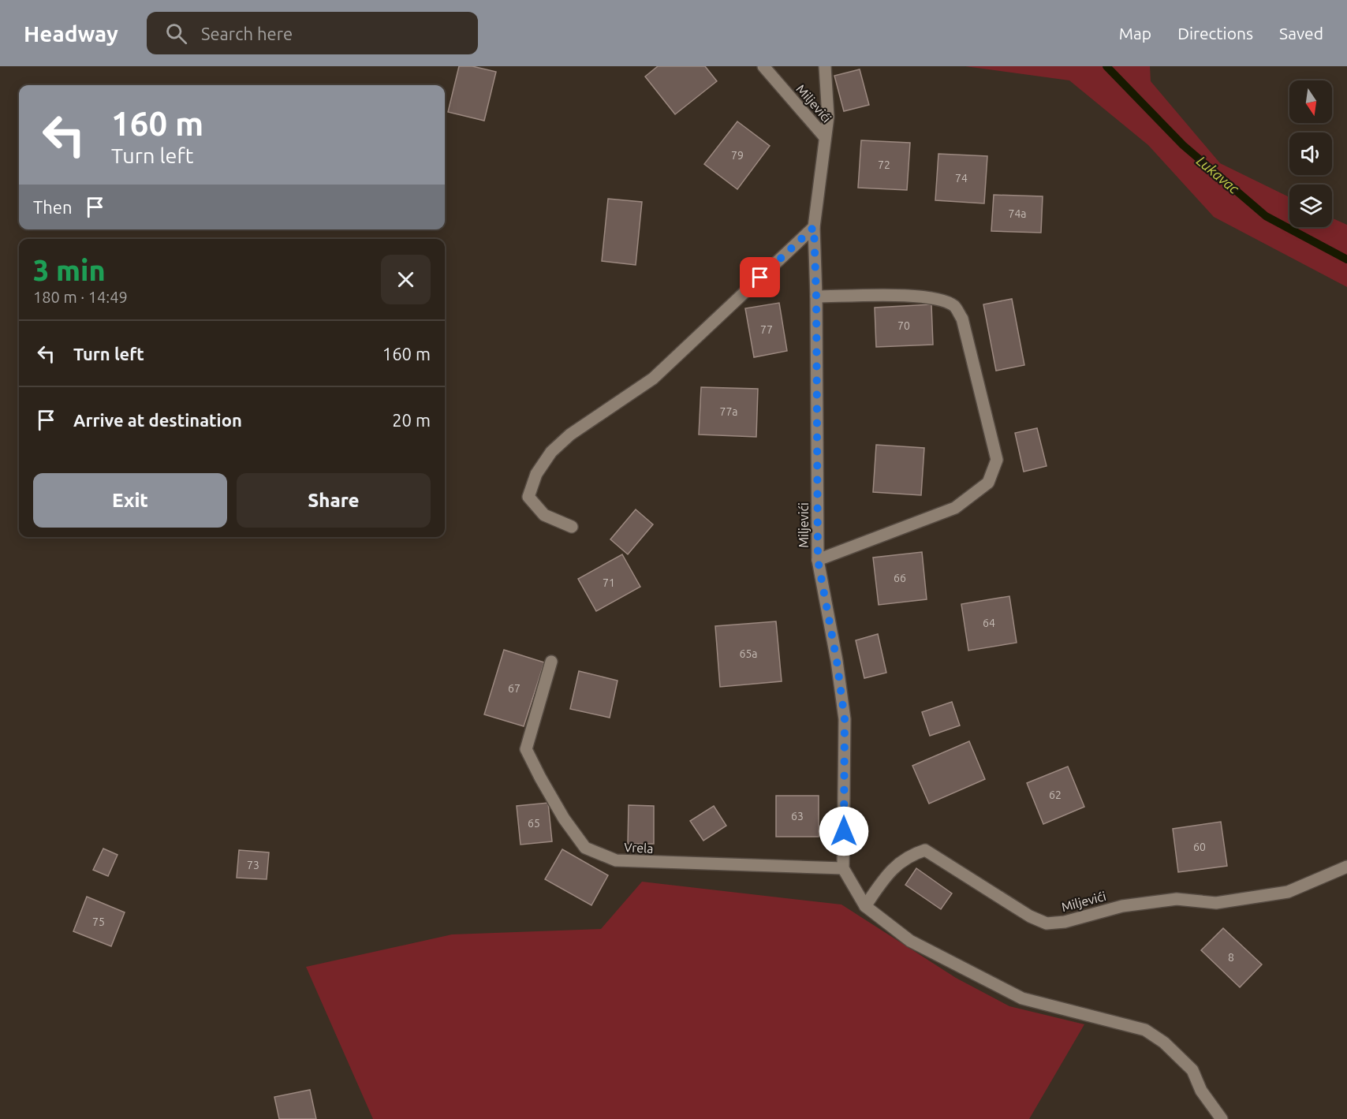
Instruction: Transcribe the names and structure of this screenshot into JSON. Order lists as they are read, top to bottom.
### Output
{
  "streets": {
    "street": ["Miljevići", "Vrela"]
  },
  "crossings": [
    ["Miljevići", "Vrela"]
  ],
  "water": ["Lukavac"],
  "house_numbers": [
    "79",
    "72",
    "74",
    "74a",
    "70",
    "77",
    "77a",
    "66",
    "71",
    "64",
    "65a",
    "67",
    "62",
    "63",
    "65",
    "60",
    "73",
    "75",
    "8"
  ],
  "north": "bottom",
  "page": {
    "header": "Headway",
    "search": "Search here",
    "nav": ["Map", "Directions", "Saved"],
    "turn": ["160 m", "Turn left"],
    "then": "Then",
    "heading": ["3 min", "180 m · 14:49"],
    "list": [
      {
        "name": "Turn left",
        "value": "160 m"
      },
      {
        "name": "Arrive at destination",
        "value": "20 m"
      }
    ],
    "buttons": ["Exit", "Share"]
  }
}
